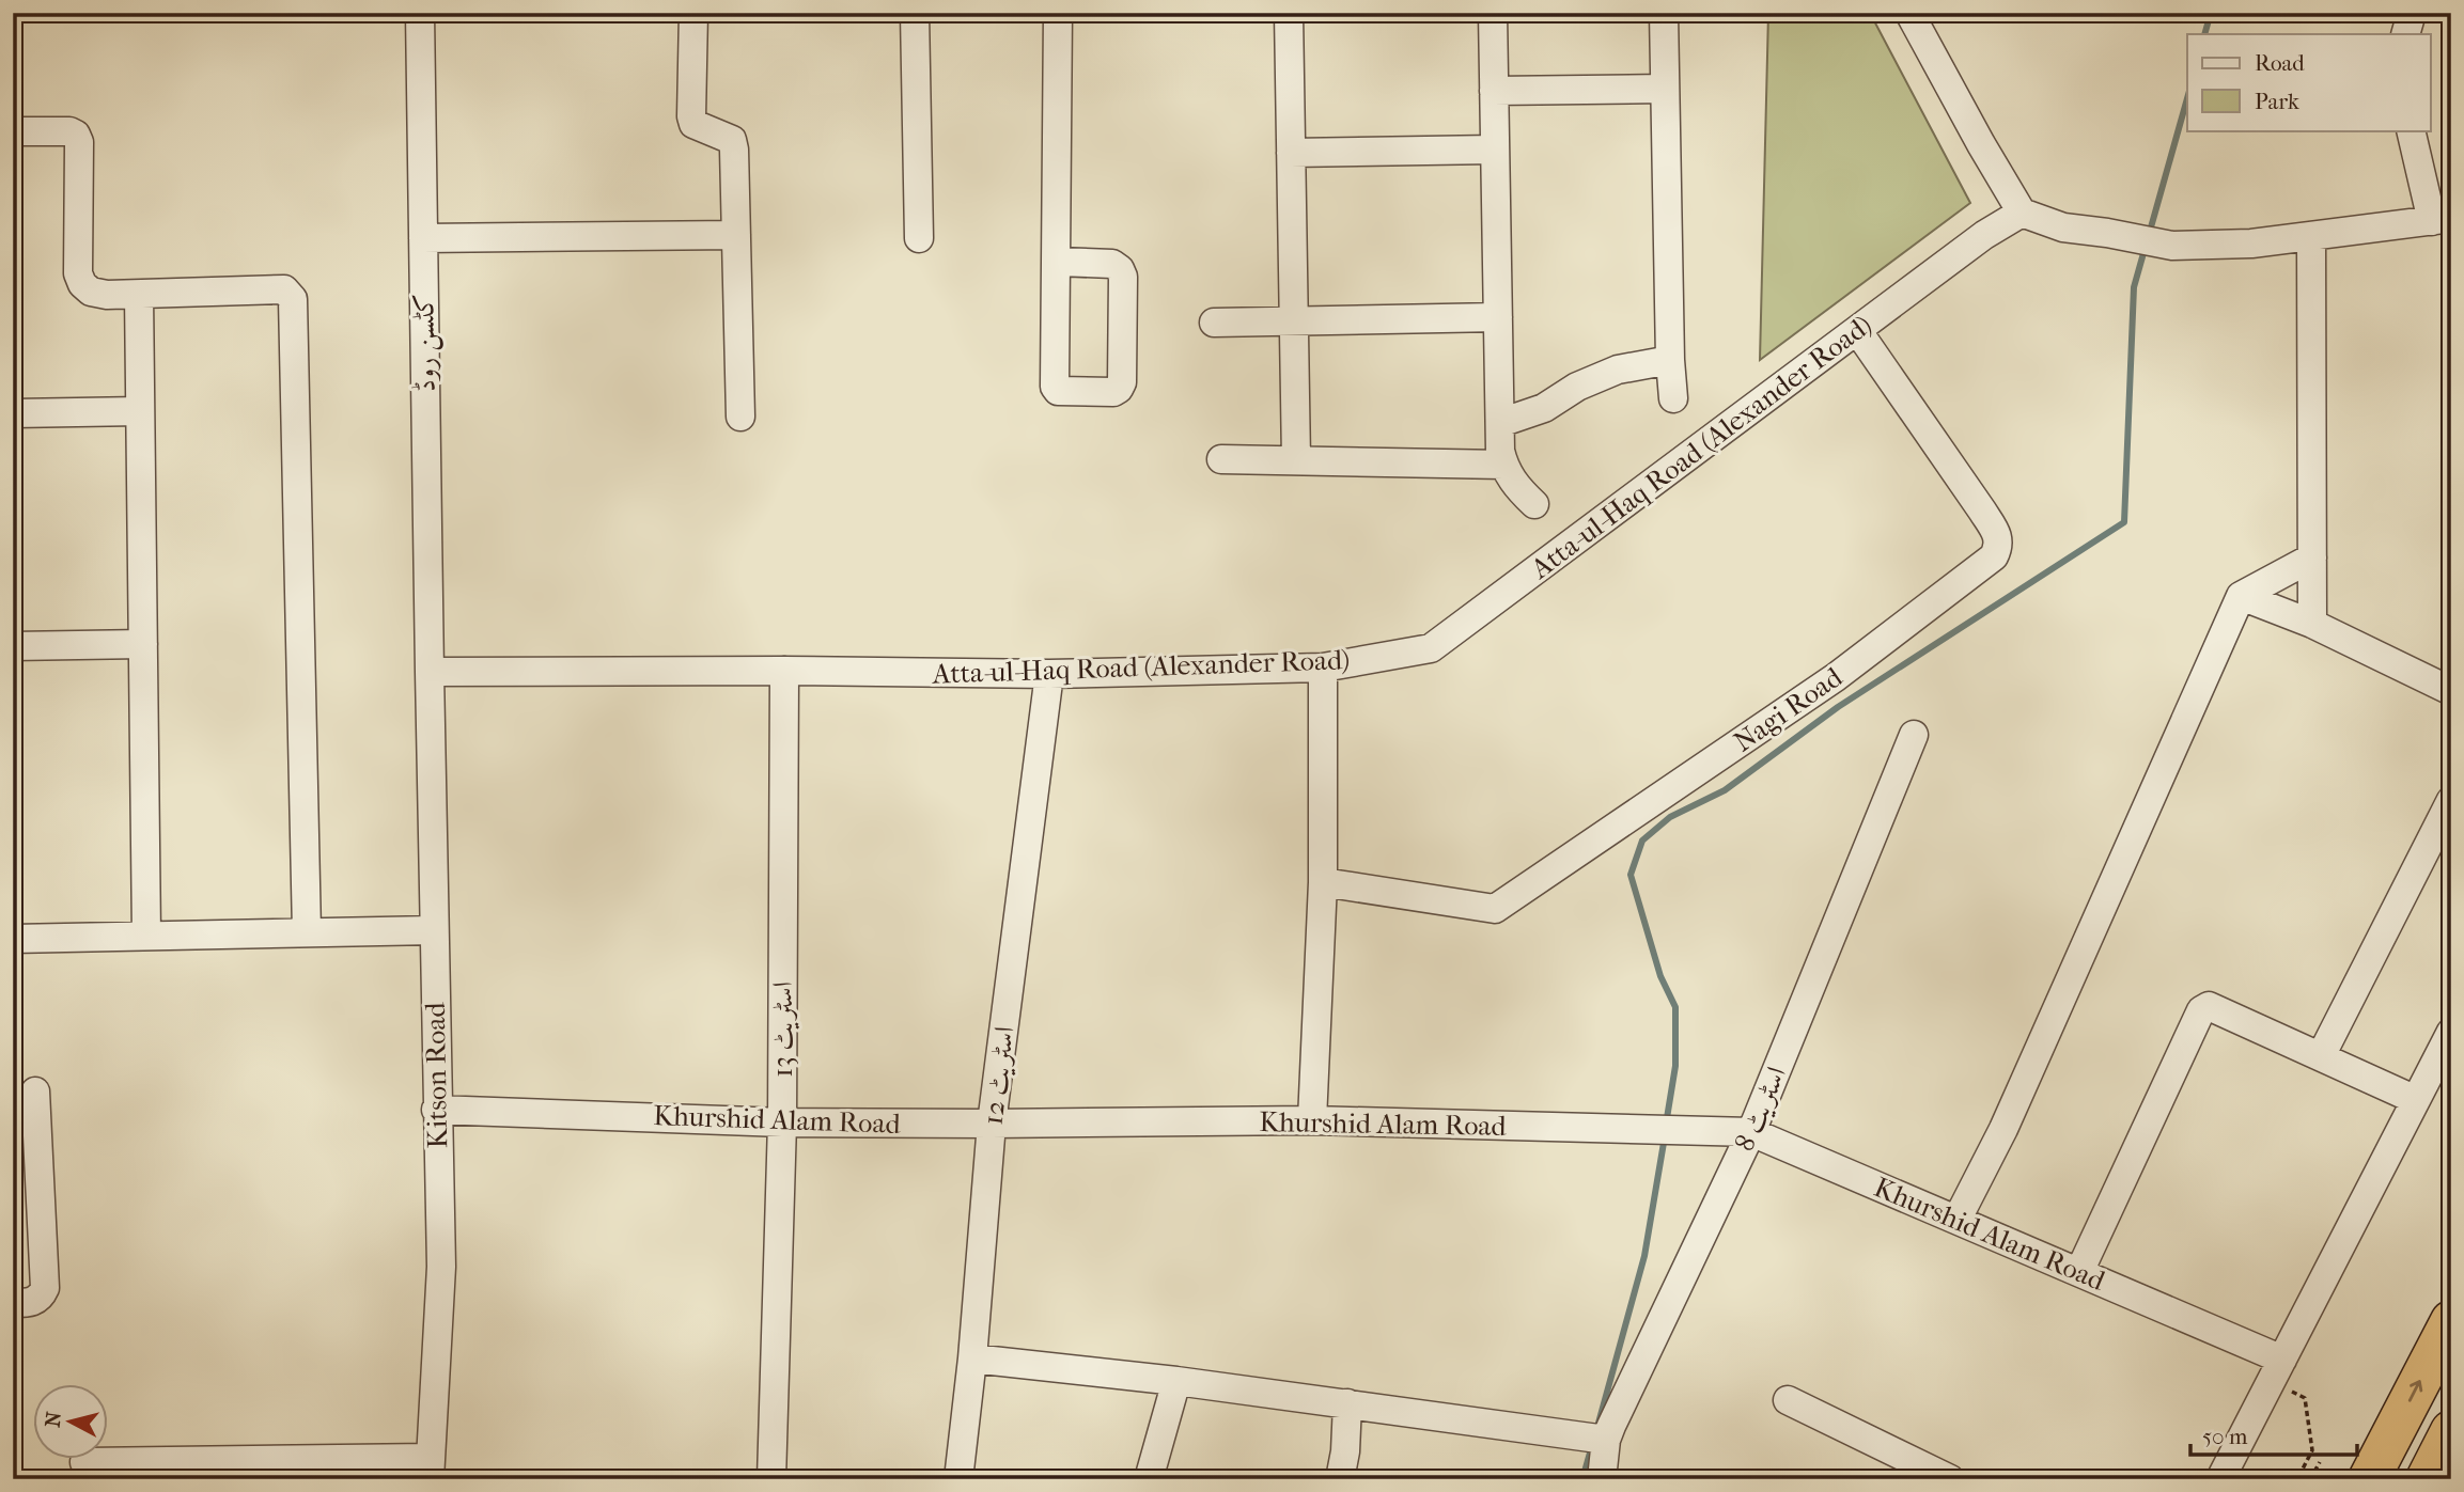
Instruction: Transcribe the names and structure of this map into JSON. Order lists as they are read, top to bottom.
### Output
{
  "streets": {
    "street": [
      "کٹسن روڈ",
      "Atta-ul-Haq Road (Alexander Road)",
      "Nagi Road",
      "اسٹریٹ 13",
      "Kitson Road",
      "اسٹریٹ 12",
      "اسٹریٹ 8",
      "Khurshid Alam Road"
    ]
  },
  "crossings": [
    ["کٹسن روڈ", "Atta-ul-Haq Road (Alexander Road)"],
    ["کٹسن روڈ", "Kitson Road"],
    ["Atta-ul-Haq Road (Alexander Road)", "Nagi Road"],
    ["Atta-ul-Haq Road (Alexander Road)", "اسٹریٹ 13"],
    ["Atta-ul-Haq Road (Alexander Road)", "Kitson Road"],
    ["Atta-ul-Haq Road (Alexander Road)", "اسٹریٹ 12"],
    ["اسٹریٹ 13", "Khurshid Alam Road"],
    ["Kitson Road", "Khurshid Alam Road"],
    ["اسٹریٹ 12", "Khurshid Alam Road"],
    ["اسٹریٹ 8", "Khurshid Alam Road"]
  ],
  "legend": ["Road", "Park"],
  "scale_bar": "50 m",
  "north": "left"
}
